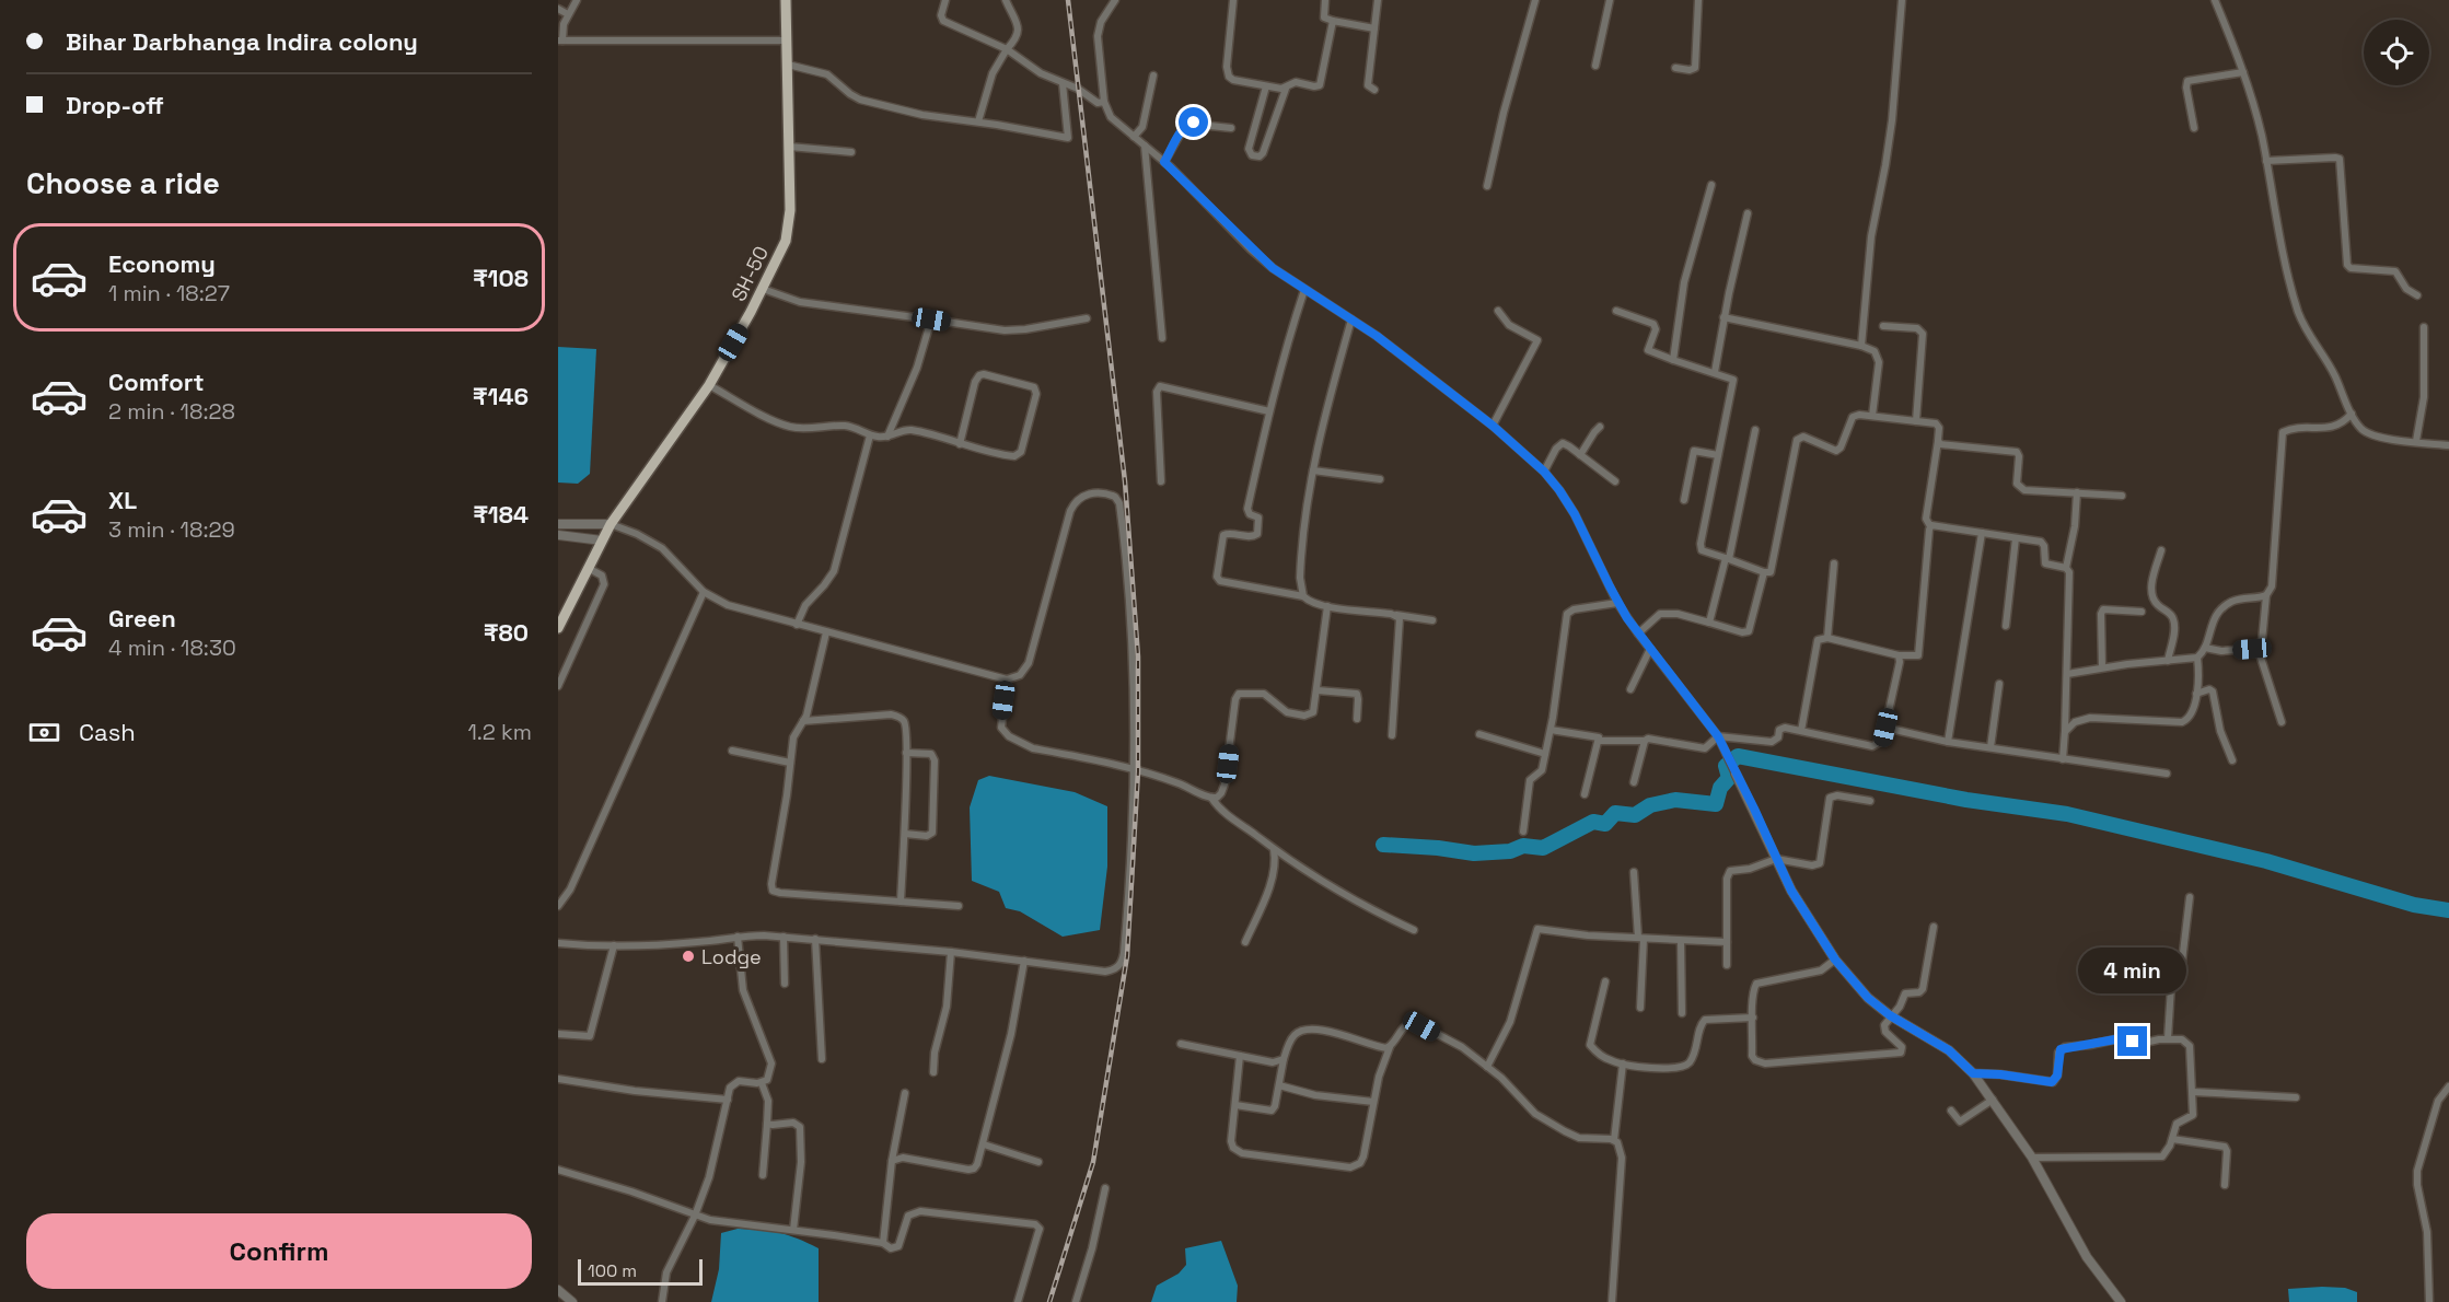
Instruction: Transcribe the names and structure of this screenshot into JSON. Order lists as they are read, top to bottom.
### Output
{
  "streets": {
    "main road": ["SH-50"]
  },
  "places": ["Lodge"],
  "scale_bar": "100 m",
  "page": {
    "banner": ["Bihar Darbhanga Indira colony", "Drop-off"],
    "heading": "Choose a ride",
    "list": [
      {
        "name": "Economy",
        "note": "1 min · 18:27",
        "value": "₹108"
      },
      {
        "name": "Comfort",
        "note": "2 min · 18:28",
        "value": "₹146"
      },
      {
        "name": "XL",
        "note": "3 min · 18:29",
        "value": "₹184"
      },
      {
        "name": "Green",
        "note": "4 min · 18:30",
        "value": "₹80"
      }
    ],
    "pay": ["Cash", "1.2 km"],
    "bubble": "4 min",
    "buttons": "Confirm",
    "scale": "100 m"
  }
}
